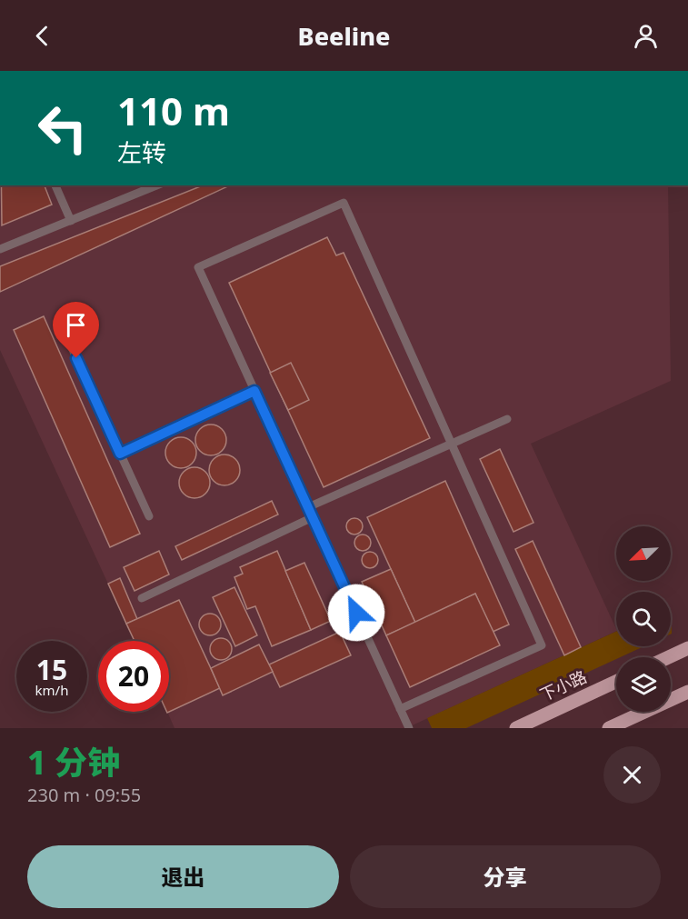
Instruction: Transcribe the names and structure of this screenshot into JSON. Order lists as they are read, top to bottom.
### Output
{
  "streets": {
    "main road": ["下小路"]
  },
  "north": "bottom left",
  "page": {
    "header": "Beeline",
    "turn": ["110 m", "左转"],
    "speed": "15 km/h",
    "limit": "20",
    "heading": ["1 分钟", "230 m · 09:55"],
    "buttons": ["退出", "分享"]
  }
}
